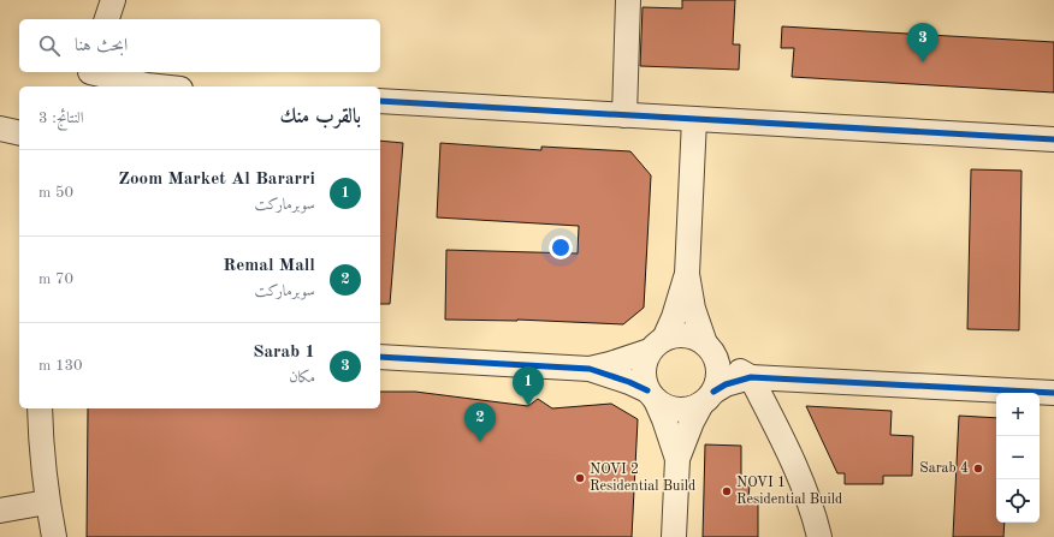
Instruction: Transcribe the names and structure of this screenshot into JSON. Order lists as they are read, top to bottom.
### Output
{
  "places": ["Sarab 4", "NOVI 2 Residential Build", "NOVI 1 Residential Build"],
  "page": {
    "search": "ابحث هنا",
    "pins": ["3", "1", "2"],
    "heading": ["بالقرب منك", "النتائج: 3"],
    "list": [
      {
        "mark": "1",
        "name": "Zoom Market Al Bararri",
        "note": "سوبرماركت",
        "value": "50 m"
      },
      {
        "mark": "2",
        "name": "Remal Mall",
        "note": "سوبرماركت",
        "value": "70 m"
      },
      {
        "mark": "3",
        "name": "Sarab 1",
        "note": "مكان",
        "value": "130 m"
      }
    ],
    "map_buttons": ["+", "−"]
  }
}
